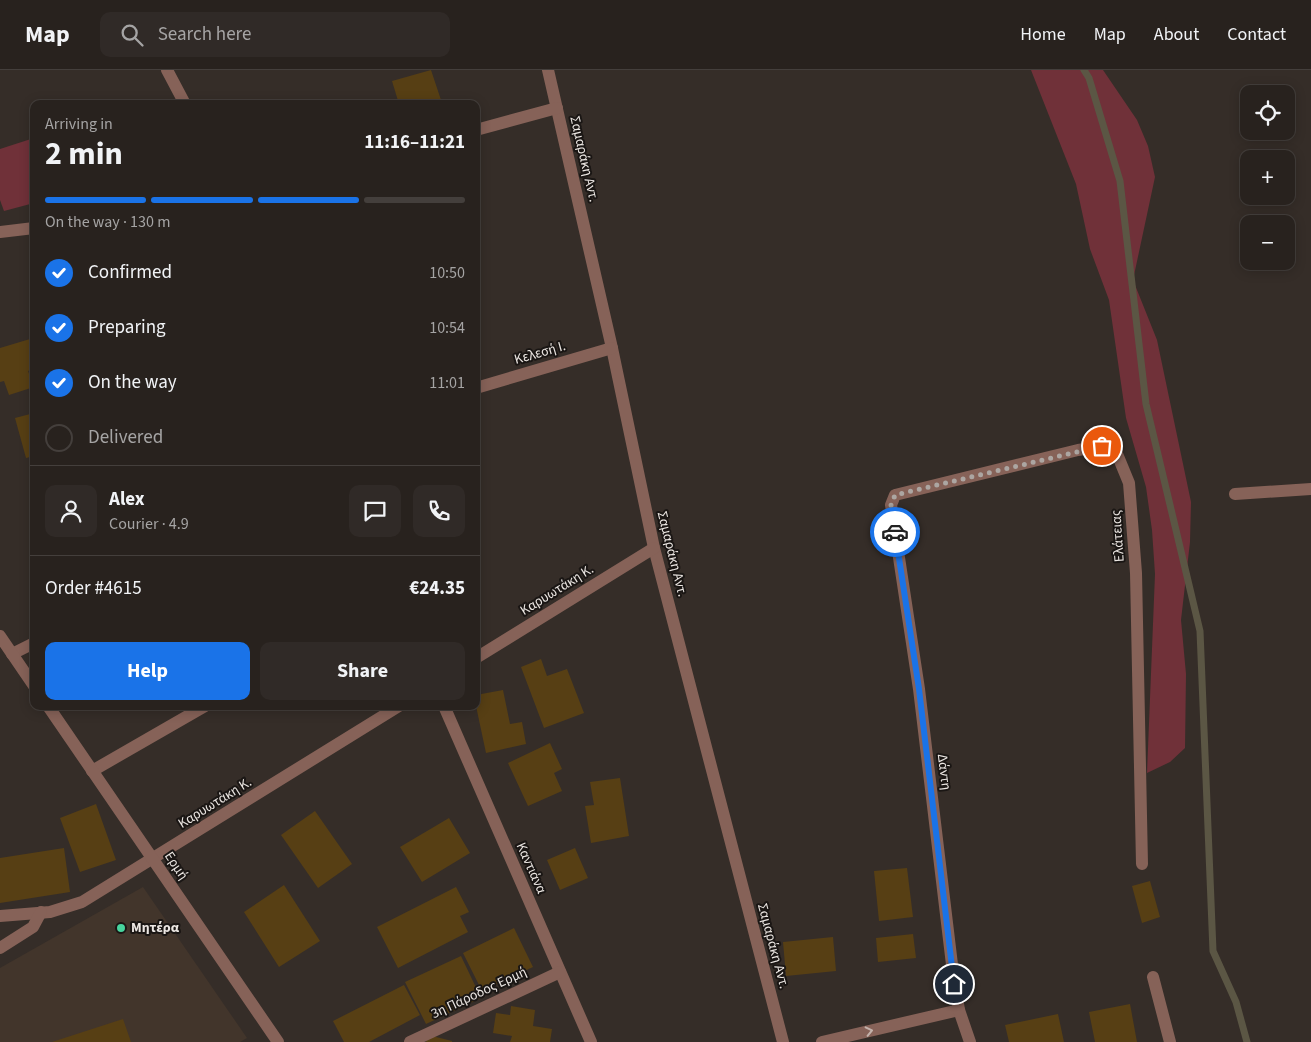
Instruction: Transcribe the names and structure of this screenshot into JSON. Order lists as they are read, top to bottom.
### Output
{
  "streets": {
    "street": [
      "Σαμαράκη Αντ.",
      "Κελεσή Ι.",
      "Ελάτειας",
      "Καρυωτάκη Κ.",
      "Δάντη",
      "Ερμή",
      "Καντιάνα",
      "3η Πάροδος Ερμή"
    ]
  },
  "crossings": [
    ["Σαμαράκη Αντ.", "Κελεσή Ι."],
    ["Σαμαράκη Αντ.", "Καρυωτάκη Κ."],
    ["Ελάτειας", "Δάντη"],
    ["Καρυωτάκη Κ.", "Ερμή"],
    ["Καντιάνα", "3η Πάροδος Ερμή"]
  ],
  "places": ["Μητέρα"],
  "page": {
    "header": "Map",
    "search": "Search here",
    "nav": [
      "Home",
      "Map",
      "About",
      "Contact"
    ],
    "map_buttons": ["+", "−"],
    "heading": ["2 min", "Arriving in", "11:16–11:21"],
    "panel": [
      "Alex",
      "Courier · 4.9",
      "Order #4615",
      "€24.35"
    ],
    "bar": "On the way · 130 m",
    "list": [
      ["Confirmed", "10:50"],
      ["Preparing", "10:54"],
      ["On the way", "11:01"],
      "Delivered"
    ],
    "buttons": ["Help", "Share"]
  }
}
